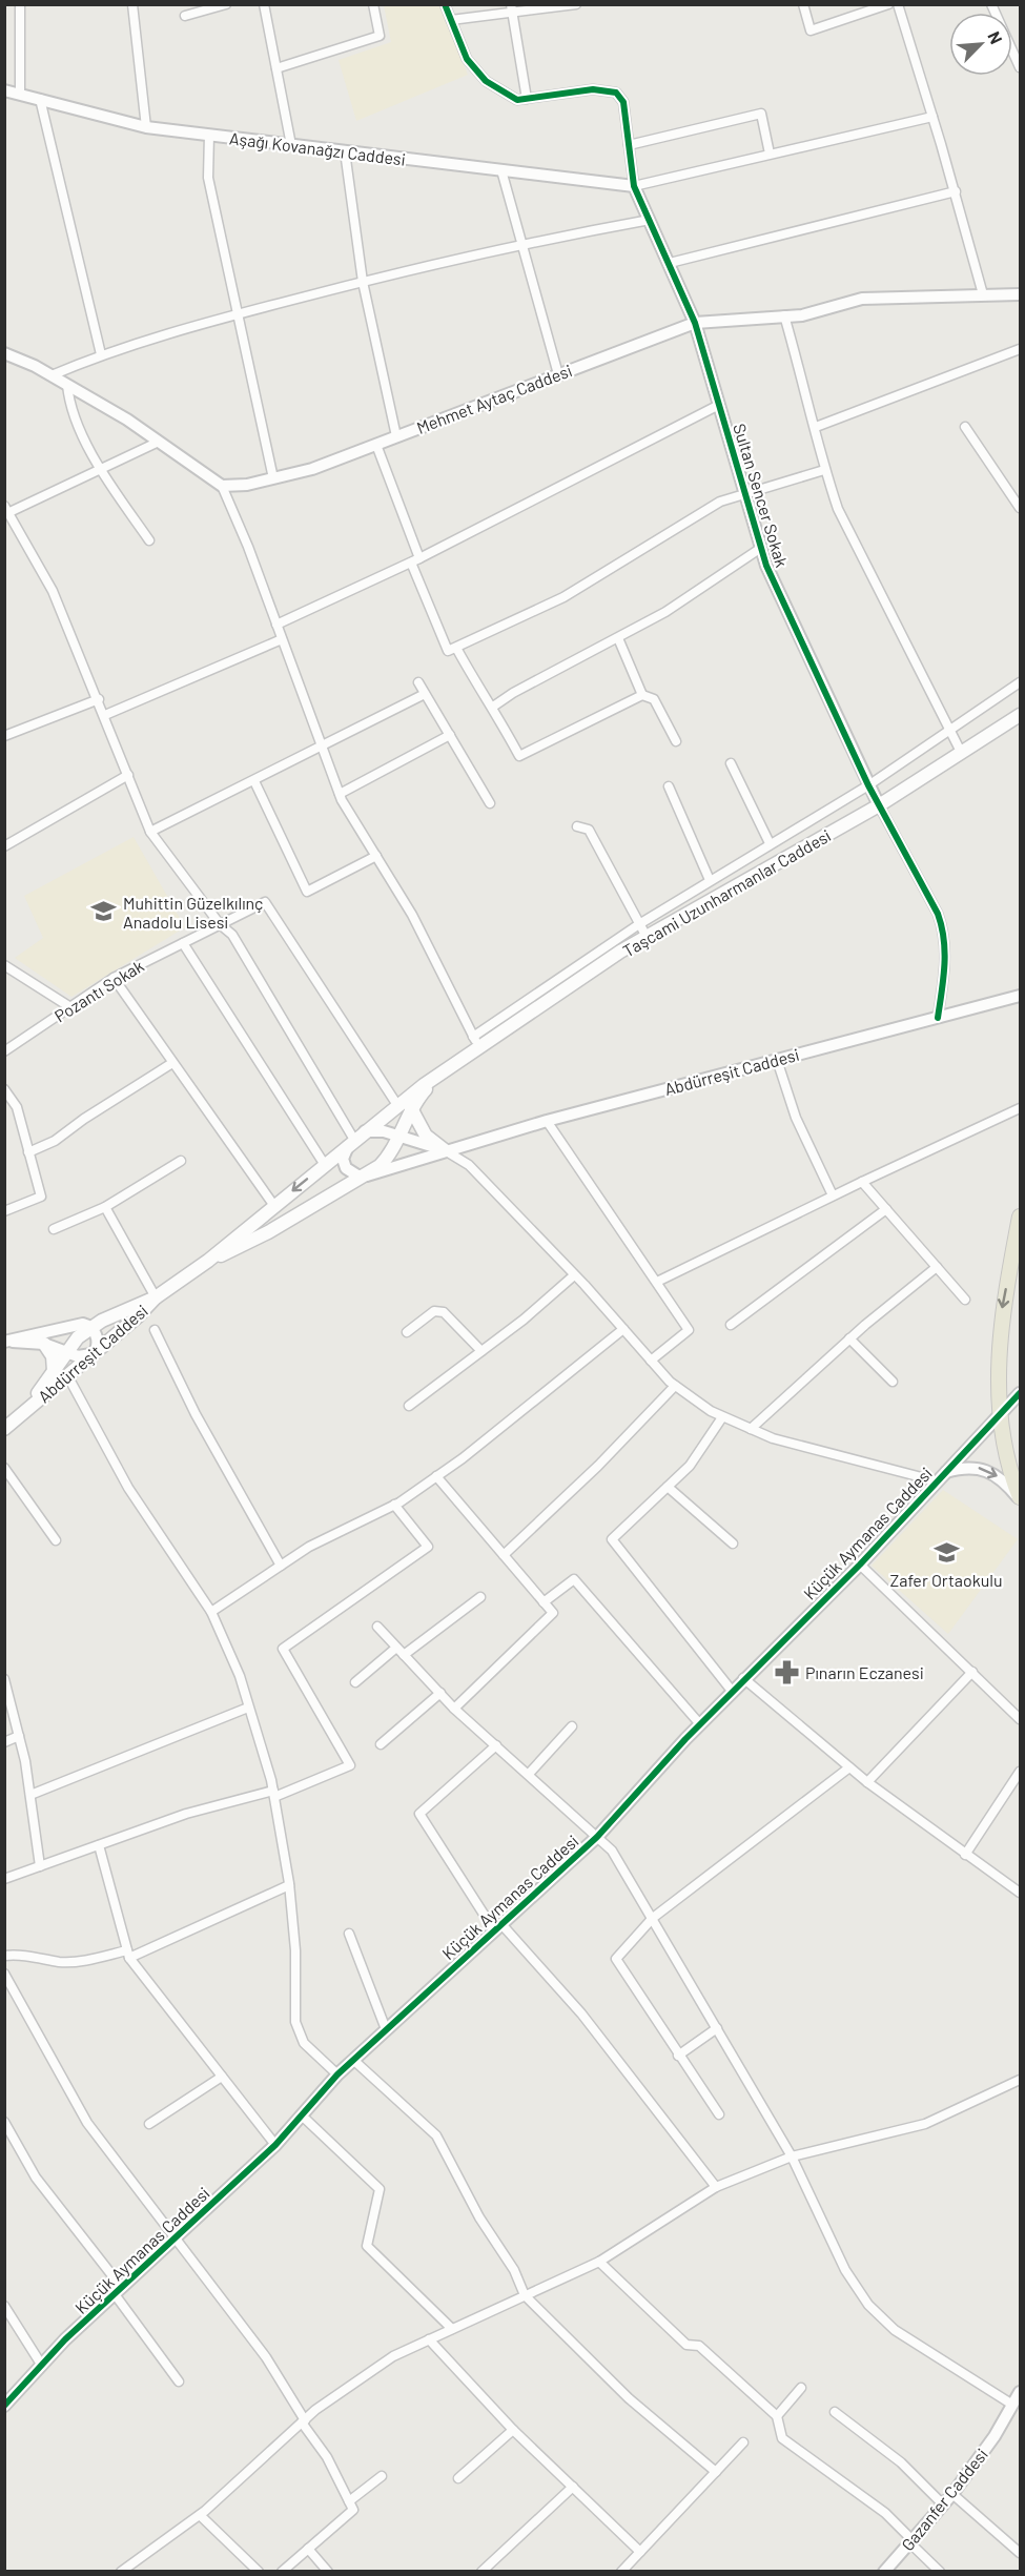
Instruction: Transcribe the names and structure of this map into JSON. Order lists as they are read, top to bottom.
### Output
{
  "streets": {
    "main road": ["Taşcami Uzunharmanlar Caddesi", "Abdürreşit Caddesi"],
    "street": [
      "Aşağı Kovanağzı Caddesi",
      "Mehmet Aytaç Caddesi",
      "Sultan Sencer Sokak",
      "Pozantı Sokak",
      "Küçük Aymanas Caddesi",
      "Gazanfer Caddesi"
    ]
  },
  "crossings": [
    ["Aşağı Kovanağzı Caddesi", "Sultan Sencer Sokak"],
    ["Mehmet Aytaç Caddesi", "Sultan Sencer Sokak"],
    ["Sultan Sencer Sokak", "Taşcami Uzunharmanlar Caddesi"],
    ["Taşcami Uzunharmanlar Caddesi", "Pozantı Sokak"],
    ["Taşcami Uzunharmanlar Caddesi", "Abdürreşit Caddesi"]
  ],
  "places": {
    "school or university": ["Muhittin Güzelkılınç Anadolu Lisesi", "Zafer Ortaokulu"],
    "pharmacy": ["Pınarın Eczanesi"]
  },
  "north": "top right"
}
